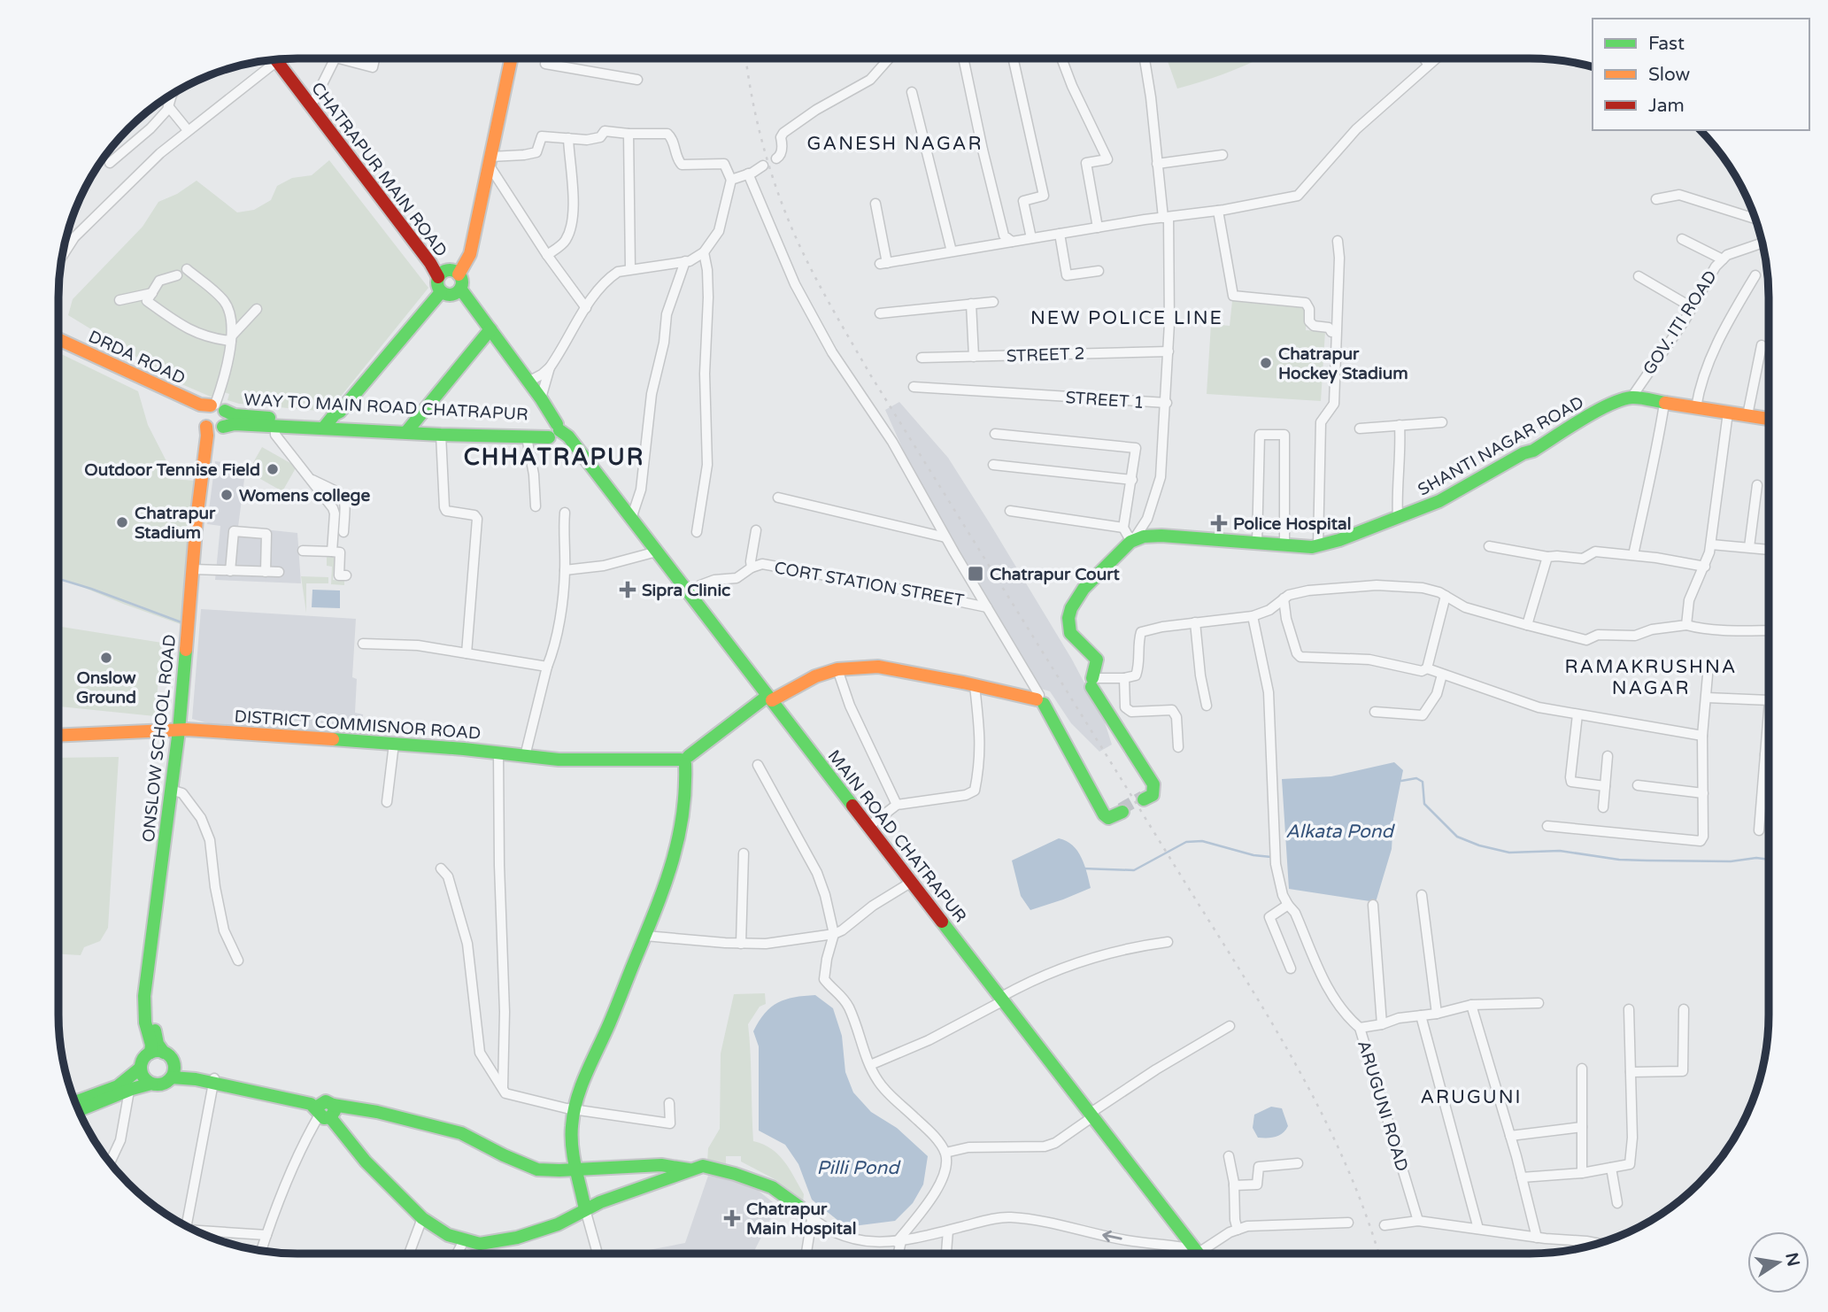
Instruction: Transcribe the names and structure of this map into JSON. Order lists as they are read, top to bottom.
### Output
{
  "streets": {
    "main road": [
      "CHATRAPUR MAIN ROAD",
      "DRDA ROAD",
      "WAY TO MAIN ROAD CHATRAPUR",
      "SHANTI NAGAR ROAD",
      "DISTRICT COMMISNOR ROAD",
      "ONSLOW SCHOOL ROAD",
      "MAIN ROAD CHATRAPUR"
    ],
    "street": [
      "GOV. ITI ROAD",
      "STREET 2",
      "STREET 1",
      "CORT STATION STREET",
      "ARUGUNI ROAD"
    ]
  },
  "crossings": [
    ["GOV. ITI ROAD", "SHANTI NAGAR ROAD"],
    ["DRDA ROAD", "WAY TO MAIN ROAD CHATRAPUR"],
    ["DRDA ROAD", "ONSLOW SCHOOL ROAD"],
    ["WAY TO MAIN ROAD CHATRAPUR", "ONSLOW SCHOOL ROAD"],
    ["WAY TO MAIN ROAD CHATRAPUR", "MAIN ROAD CHATRAPUR"],
    ["DISTRICT COMMISNOR ROAD", "ONSLOW SCHOOL ROAD"]
  ],
  "districts": [
    "GANESH NAGAR",
    "NEW POLICE LINE",
    "CHHATRAPUR",
    "RAMAKRUSHNA NAGAR",
    "ARUGUNI"
  ],
  "water": ["Alkata Pond", "Pilli Pond"],
  "places": {
    "other": [
      "Chatrapur Hockey Stadium",
      "Outdoor Tennise Field",
      "Womens college",
      "Chatrapur Stadium",
      "Onslow Ground"
    ],
    "health": ["Police Hospital", "Sipra Clinic", "Chatrapur Main Hospital"],
    "transit": ["Chatrapur Court"]
  },
  "legend": ["Fast", "Slow", "Jam"],
  "north": "right"
}
